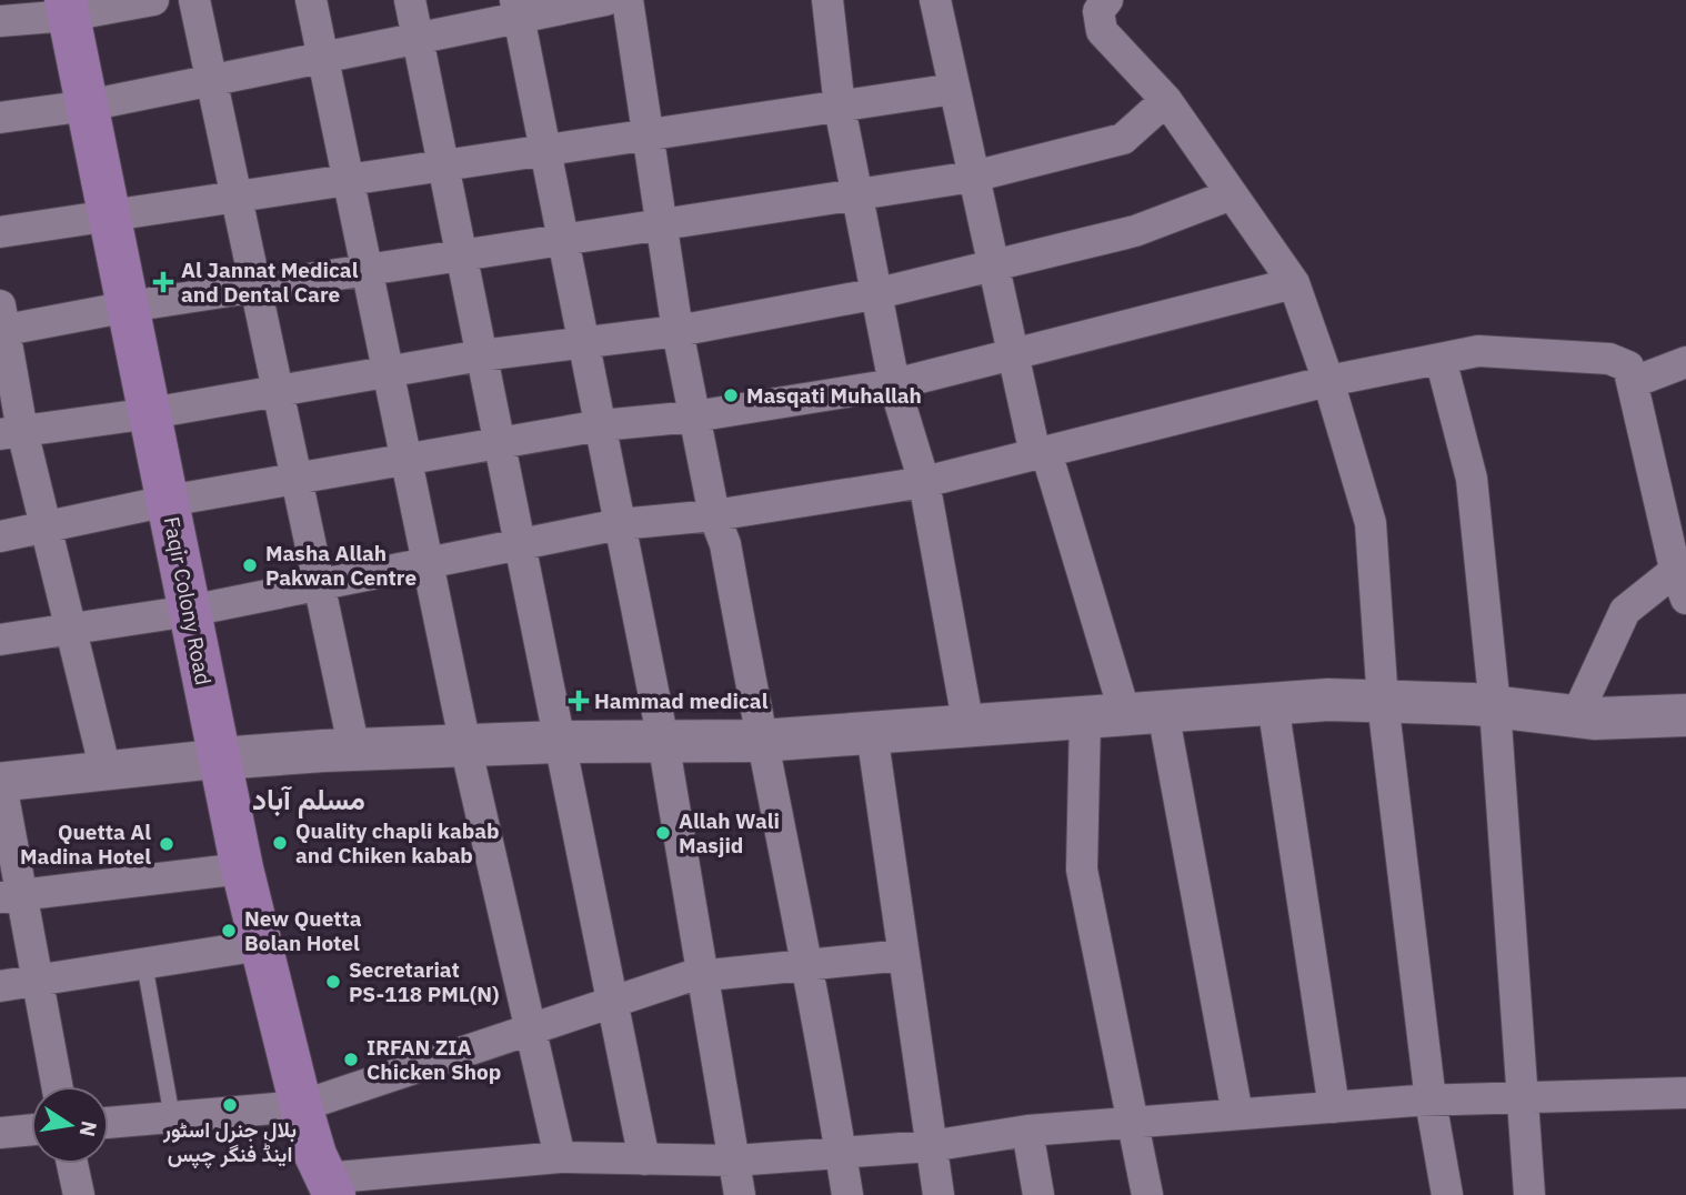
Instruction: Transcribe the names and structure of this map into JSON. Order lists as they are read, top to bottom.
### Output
{
  "streets": {
    "main road": ["Faqir Colony Road"]
  },
  "districts": ["مسلم آباد"],
  "places": {
    "health": ["Al Jannat Medical and Dental Care", "Hammad medical"],
    "other": [
      "Masqati Muhallah",
      "Masha Allah Pakwan Centre",
      "Allah Wali Masjid",
      "Quality chapli kabab and Chiken kabab",
      "Quetta Al Madina Hotel",
      "New Quetta Bolan Hotel",
      "Secretariat PS-118 PML(N)",
      "IRFAN ZIA Chicken Shop",
      "بلال جنرل اسٹور اینڈ فنگر چپس"
    ]
  },
  "north": "right"
}
